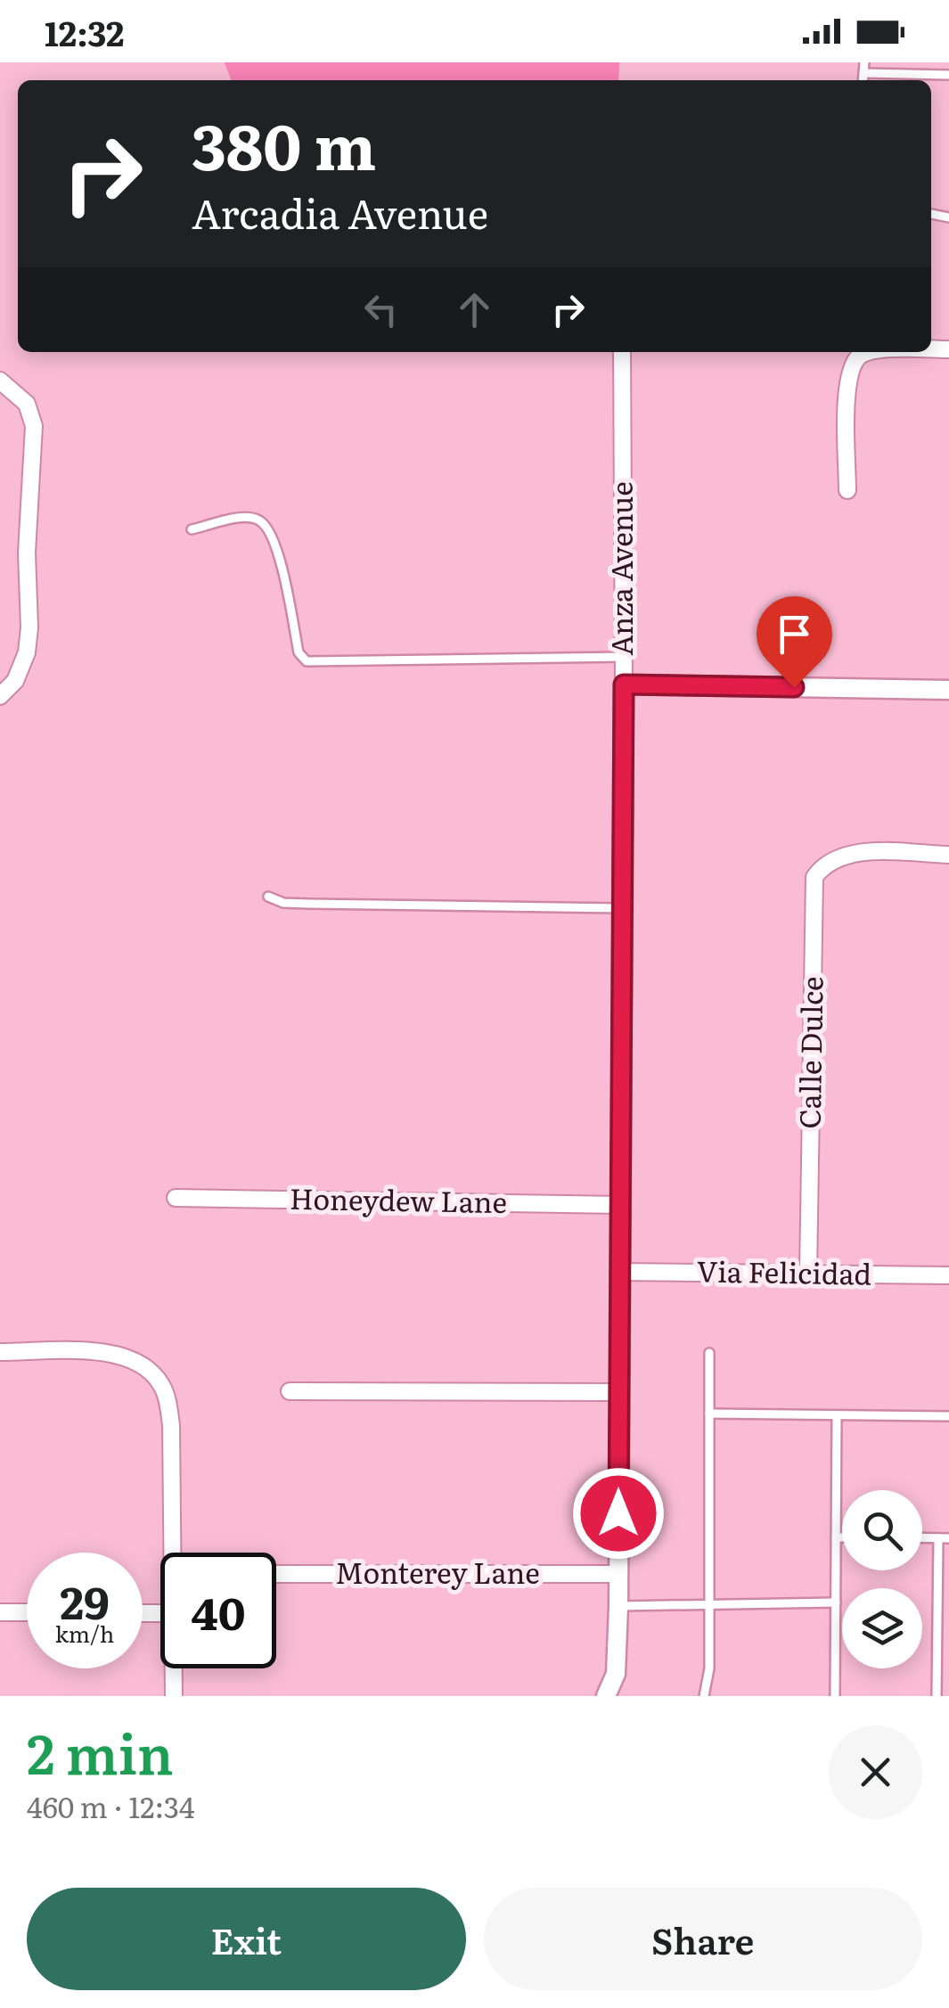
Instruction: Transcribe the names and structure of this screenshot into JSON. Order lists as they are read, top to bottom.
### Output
{
  "streets": {
    "street": [
      "Anza Avenue",
      "Calle Dulce",
      "Honeydew Lane",
      "Via Felicidad",
      "Monterey Lane"
    ]
  },
  "crossings": [
    ["Anza Avenue", "Honeydew Lane"],
    ["Anza Avenue", "Via Felicidad"],
    ["Anza Avenue", "Monterey Lane"],
    ["Calle Dulce", "Via Felicidad"]
  ],
  "page": {
    "status": "12:32",
    "turn": ["380 m", "Arcadia Avenue"],
    "speed": "29 km/h",
    "limit": "40",
    "heading": ["2 min", "460 m · 12:34"],
    "buttons": ["Exit", "Share"]
  }
}
